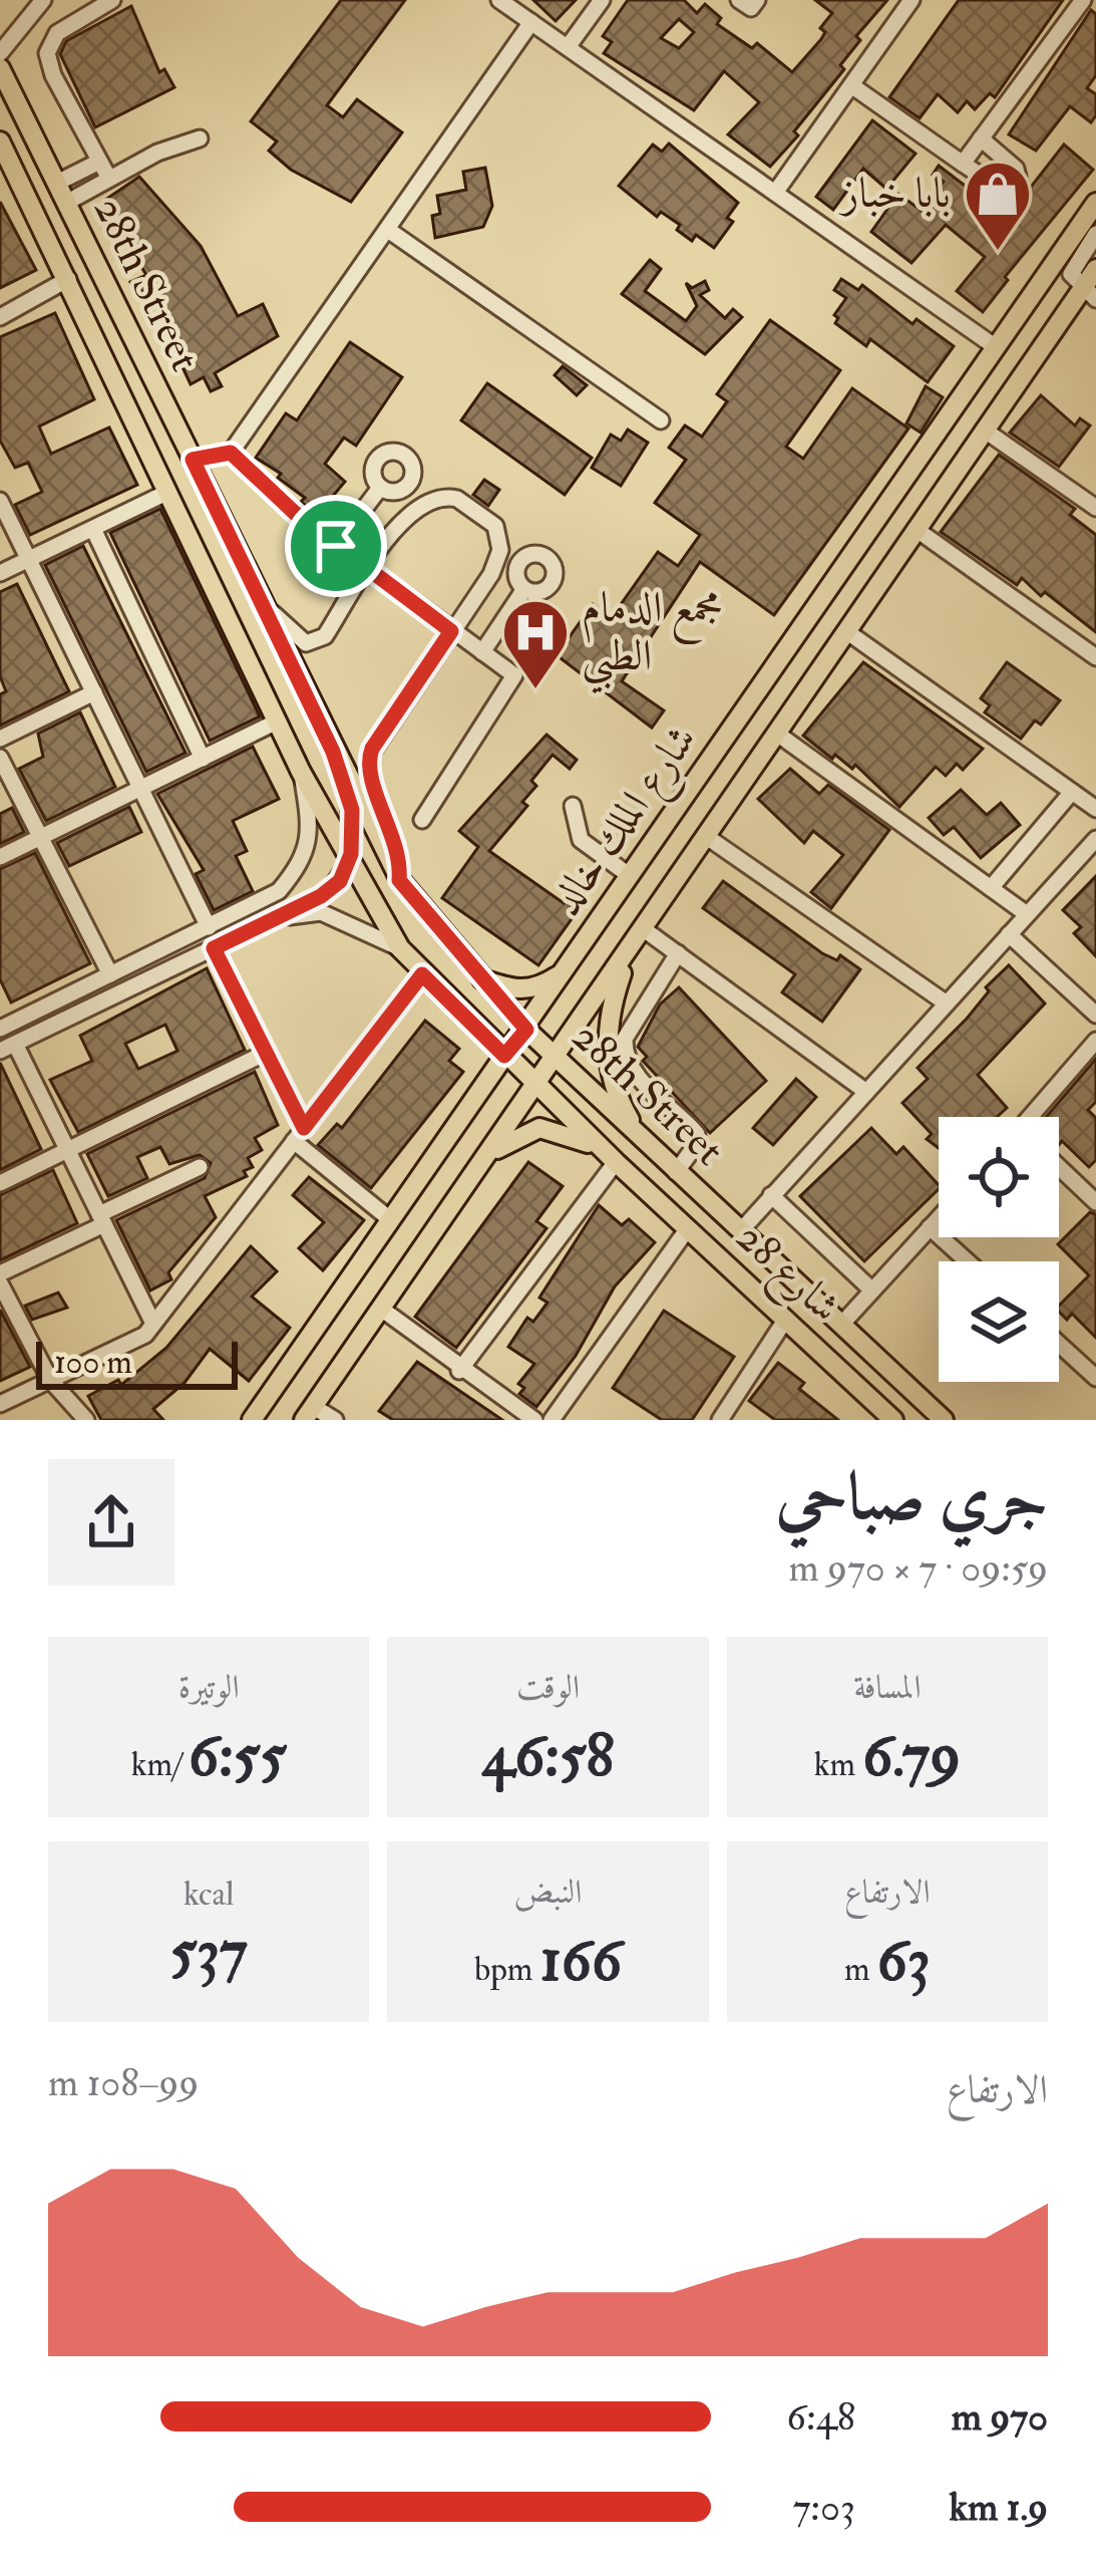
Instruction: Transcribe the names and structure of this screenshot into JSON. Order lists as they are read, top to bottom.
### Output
{
  "streets": {
    "main road": ["28th Street", "شارع الملك خالد", "شارع 28"]
  },
  "crossings": [
    ["28th Street", "شارع الملك خالد"],
    ["شارع الملك خالد", "شارع 28"]
  ],
  "places": {
    "shop": ["بابا خباز"],
    "hospital": ["مجمع الدمام الطبي"]
  },
  "scale_bar": "100 m",
  "page": {
    "scale": "100 m",
    "heading": ["جري صباحي", "09:59 · 7 × 970 m"],
    "stats": [
      ["المسافة", "6.79 km"],
      ["الوقت", "46:58"],
      ["الوتيرة", "6:55 /km"],
      ["الارتفاع", "63 m"],
      ["النبض", "166 bpm"],
      ["kcal", "537"]
    ],
    "chart": ["الارتفاع", "99–108 m"],
    "list": [
      {
        "name": "970 m",
        "note": "6:48"
      },
      {
        "name": "1.9 km",
        "note": "7:03"
      }
    ]
  }
}
